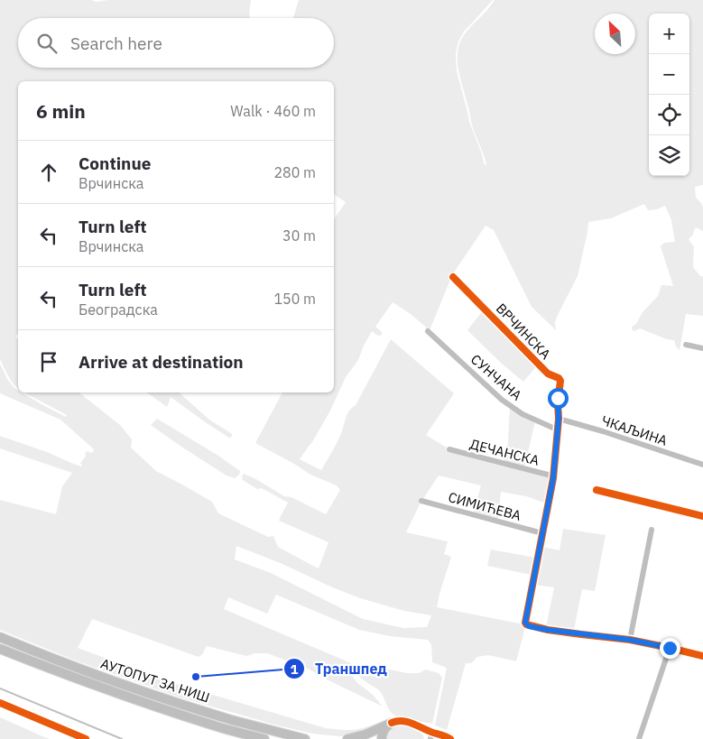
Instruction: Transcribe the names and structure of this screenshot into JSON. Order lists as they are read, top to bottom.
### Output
{
  "streets": {
    "highway": ["АУТОПУТ ЗА НИШ"],
    "street": [
      "ВРЧИНСКА",
      "СУНЧАНА",
      "ЧКАЉИНА",
      "ДЕЧАНСКА",
      "СИМИЋЕВА"
    ]
  },
  "crossings": [
    ["ВРЧИНСКА", "СУНЧАНА"],
    ["ВРЧИНСКА", "ЧКАЉИНА"],
    ["ВРЧИНСКА", "ДЕЧАНСКА"],
    ["ВРЧИНСКА", "СИМИЋЕВА"]
  ],
  "places": ["Траншпед"],
  "north": "top left",
  "page": {
    "map_buttons": ["+", "−"],
    "search": "Search here",
    "heading": ["6 min", "Walk · 460 m"],
    "list": [
      ["Continue", "Врчинска", "280 m"],
      ["Turn left", "Врчинска", "30 m"],
      ["Turn left", "Београдска", "150 m"],
      "Arrive at destination"
    ]
  }
}
